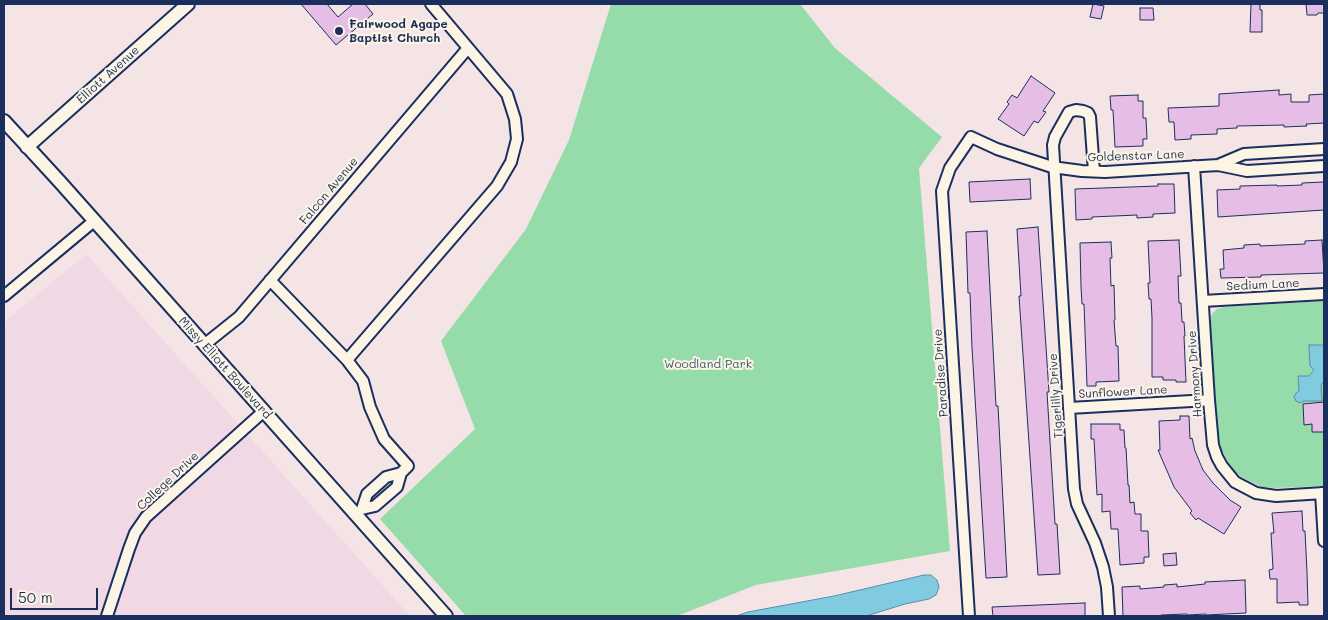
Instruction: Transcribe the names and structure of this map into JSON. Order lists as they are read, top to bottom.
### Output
{
  "streets": {
    "street": [
      "Elliott Avenue",
      "Goldenstar Lane",
      "Falcon Avenue",
      "Sedium Lane",
      "Missy Elliott Boulevard",
      "Paradise Drive",
      "Harmony Drive",
      "Sunflower Lane",
      "Tigerlilly Drive",
      "College Drive"
    ]
  },
  "crossings": [
    ["Elliott Avenue", "Missy Elliott Boulevard"],
    ["Goldenstar Lane", "Paradise Drive"],
    ["Goldenstar Lane", "Harmony Drive"],
    ["Goldenstar Lane", "Tigerlilly Drive"],
    ["Falcon Avenue", "Missy Elliott Boulevard"],
    ["Sedium Lane", "Harmony Drive"],
    ["Missy Elliott Boulevard", "College Drive"],
    ["Harmony Drive", "Sunflower Lane"],
    ["Sunflower Lane", "Tigerlilly Drive"]
  ],
  "parks": ["Woodland Park"],
  "places": ["Fairwood Agape Baptist Church"],
  "scale_bar": "50 m"
}
